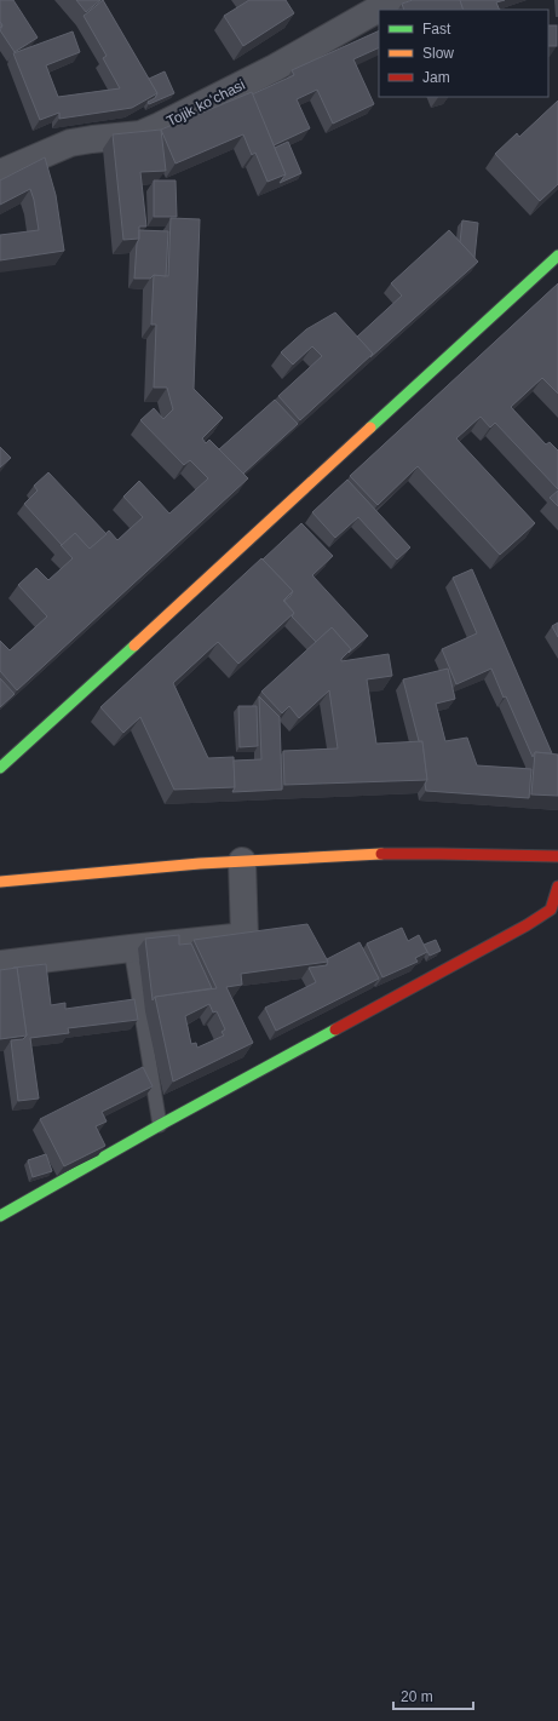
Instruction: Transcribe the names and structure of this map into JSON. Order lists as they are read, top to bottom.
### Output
{
  "streets": {
    "street": ["Tojik koʻchasi"]
  },
  "legend": ["Fast", "Slow", "Jam"],
  "scale_bar": "20 m"
}
